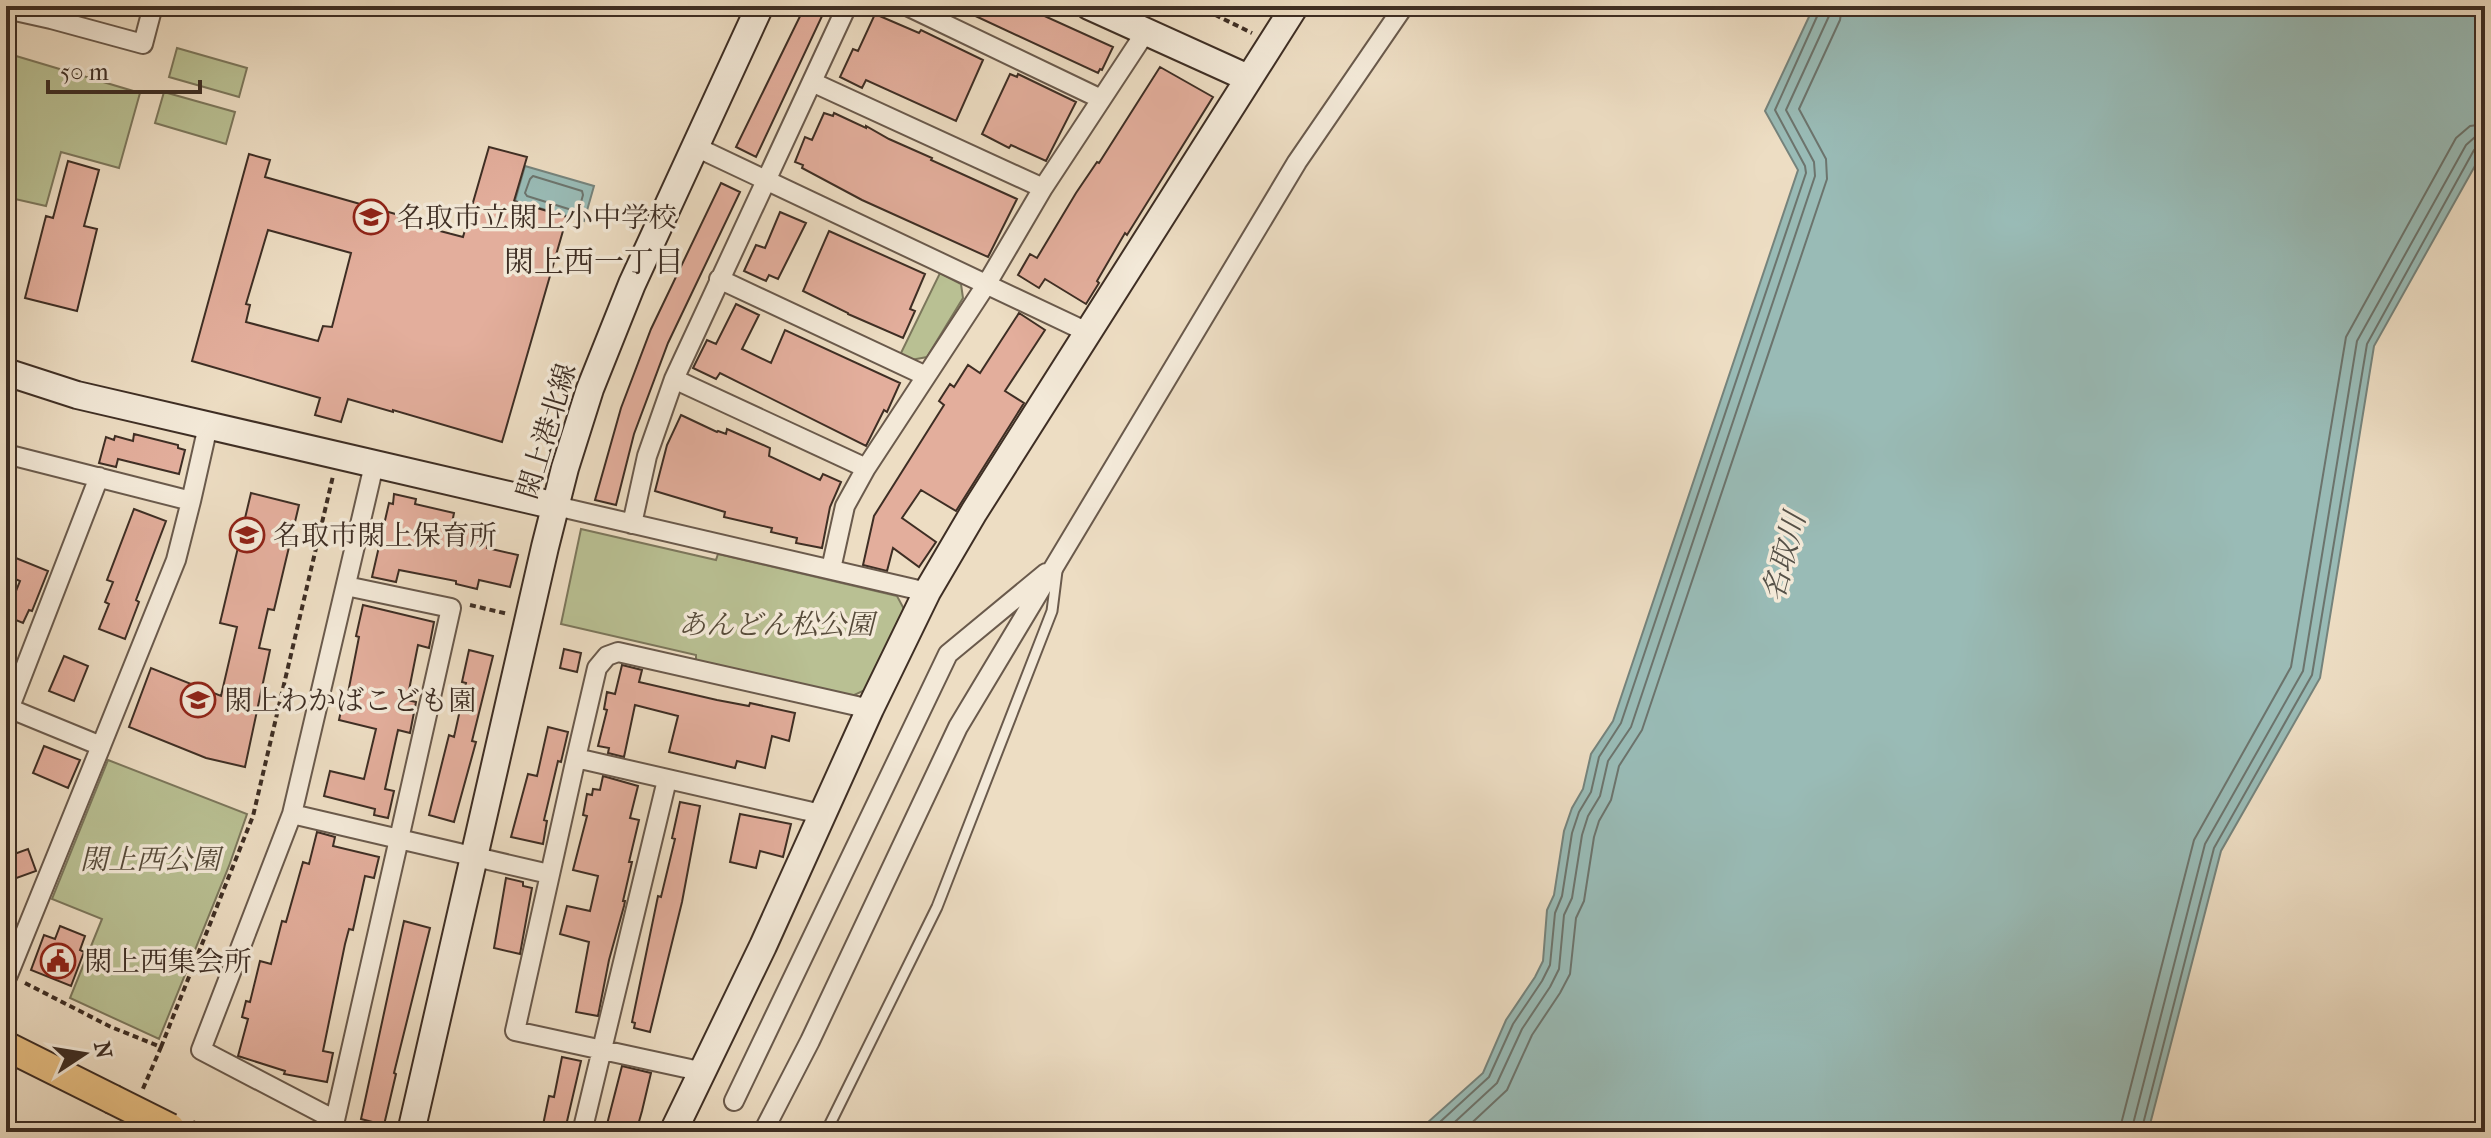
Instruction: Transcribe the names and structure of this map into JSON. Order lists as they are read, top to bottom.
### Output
{
  "streets": {
    "street": ["閖上港北線"]
  },
  "districts": ["閖上西一丁目"],
  "water": ["名取川"],
  "parks": ["あんどん松公園", "閖上西公園"],
  "places": {
    "school or university": ["名取市立閖上小中学校", "名取市閖上保育所", "閖上わかばこども園"],
    "public building": ["閖上西集会所"]
  },
  "scale_bar": "50 m",
  "north": "right"
}
